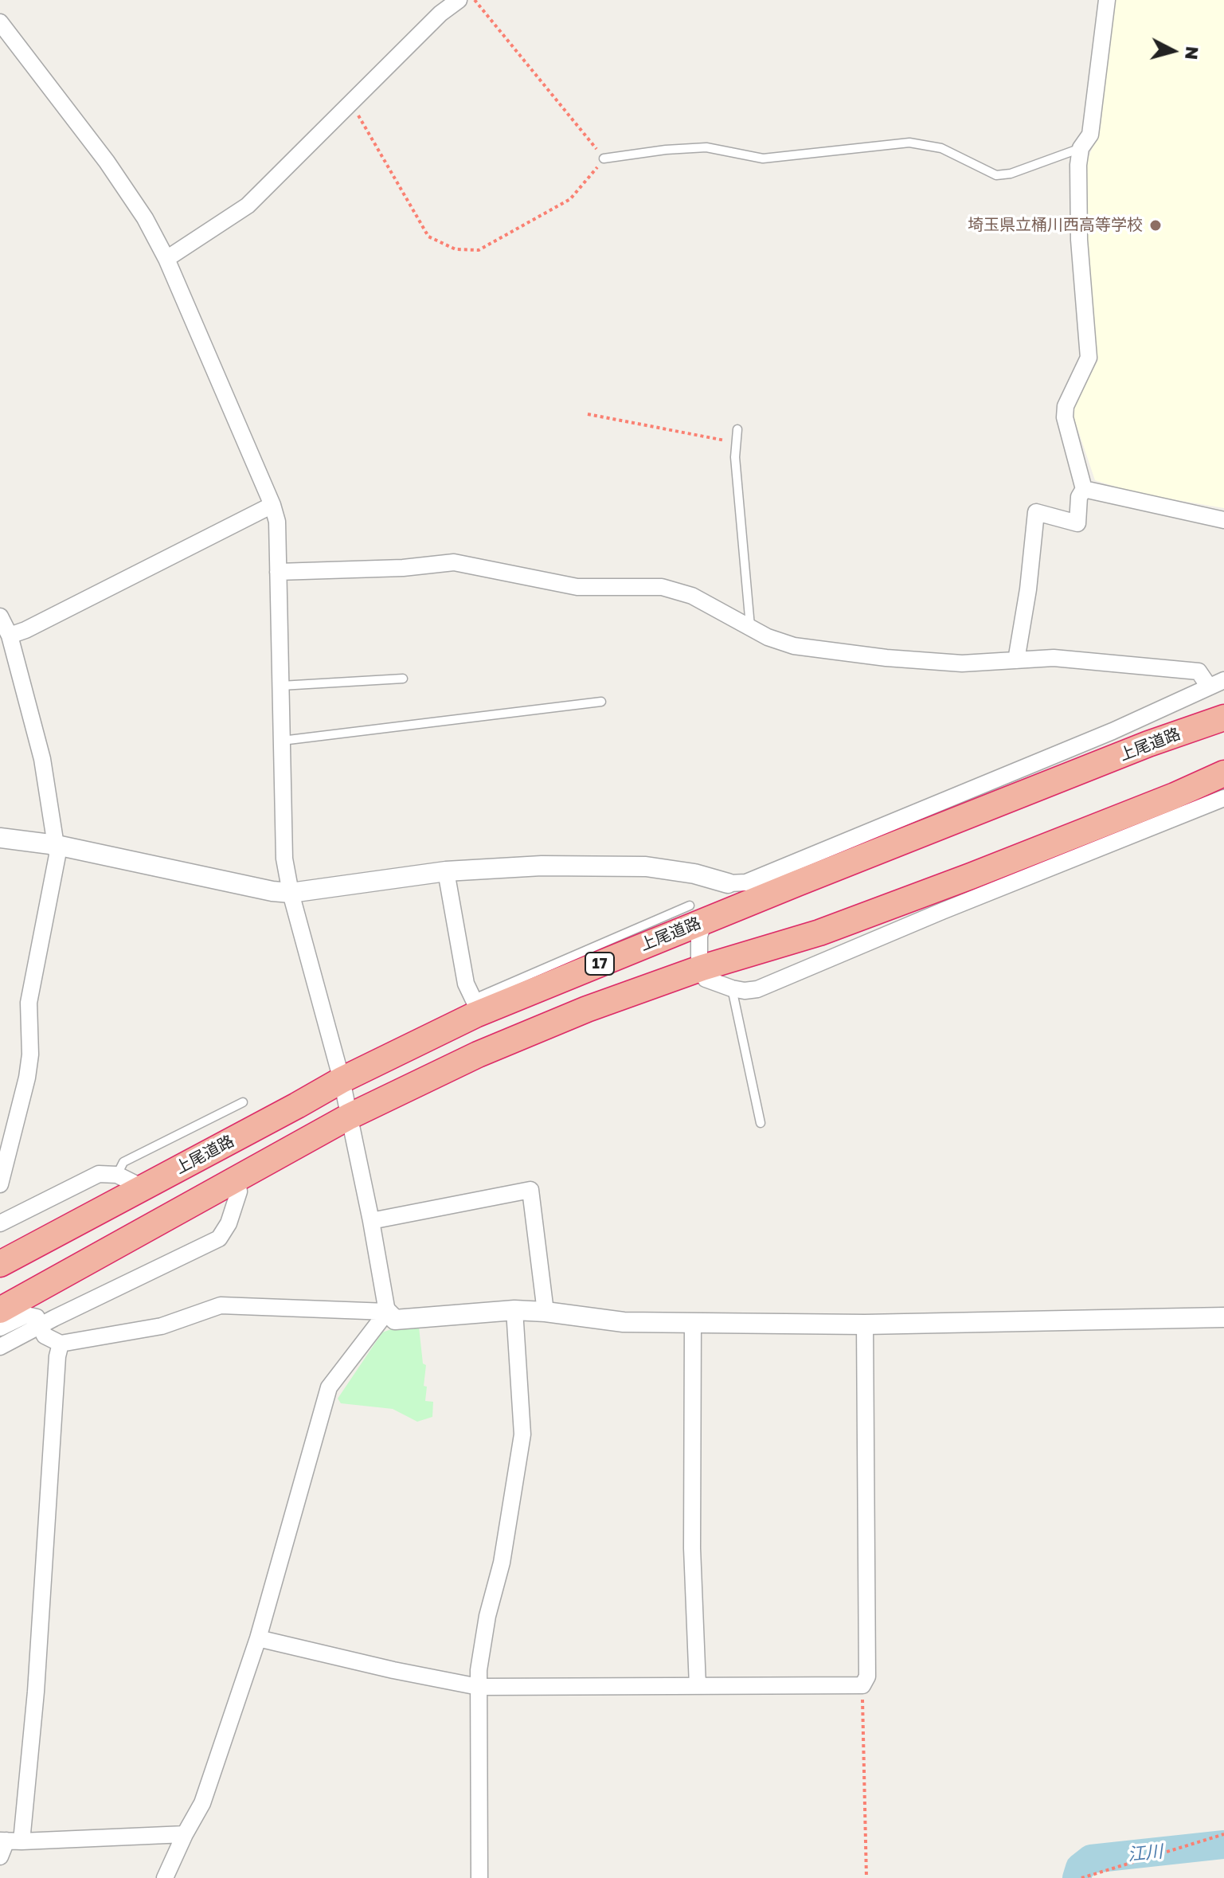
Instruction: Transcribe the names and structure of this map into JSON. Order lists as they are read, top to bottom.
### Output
{
  "streets": {
    "highway": ["上尾道路", "17"]
  },
  "water": ["江川"],
  "places": ["埼玉県立桶川西高等学校"],
  "north": "right"
}
